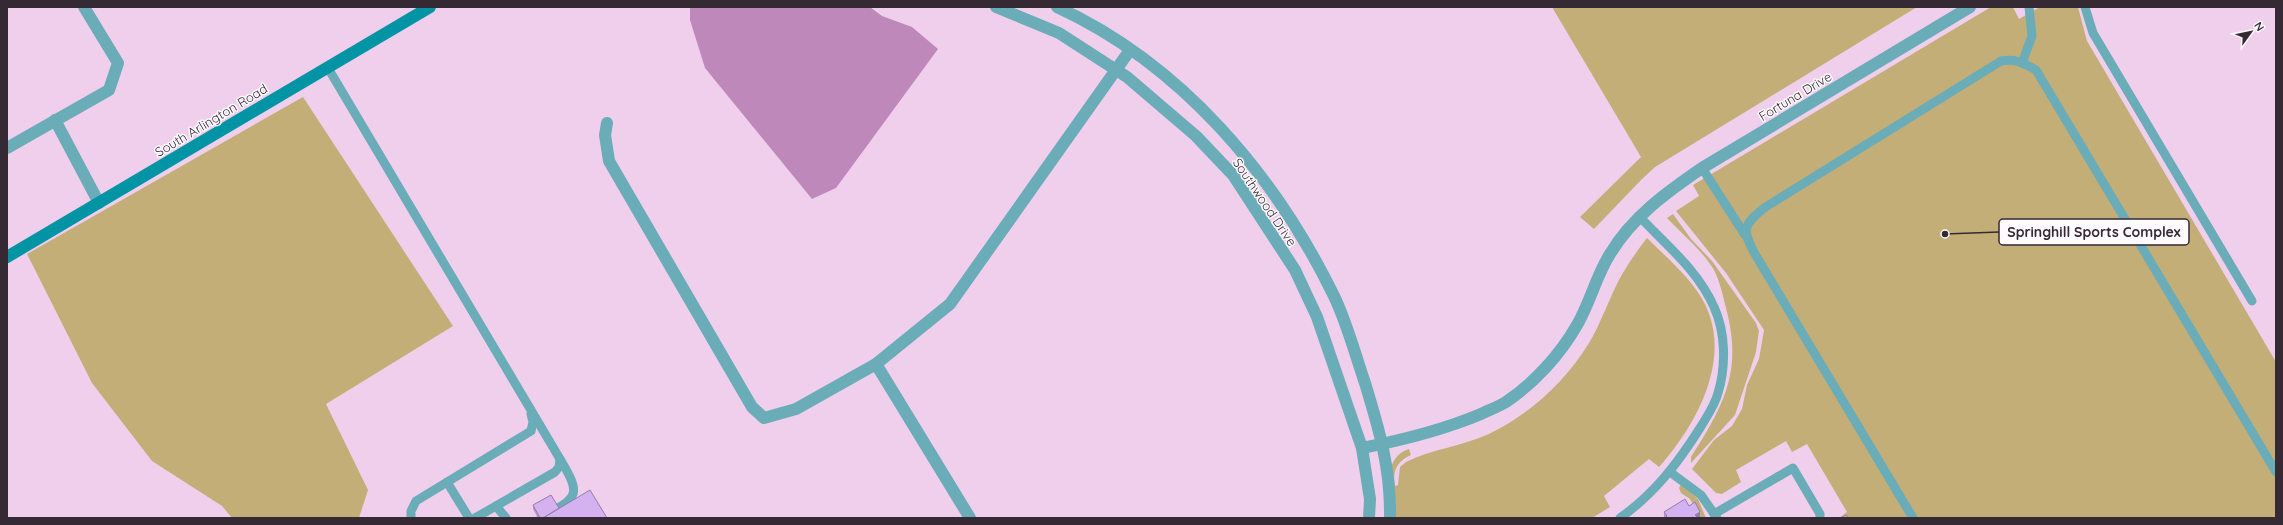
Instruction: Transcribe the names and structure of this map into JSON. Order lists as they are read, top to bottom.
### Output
{
  "streets": {
    "main road": ["South Arlington Road"],
    "street": ["Fortuna Drive", "Southwood Drive"]
  },
  "crossings": [
    ["Fortuna Drive", "Southwood Drive"]
  ],
  "places": ["Springhill Sports Complex"],
  "north": "top right"
}
